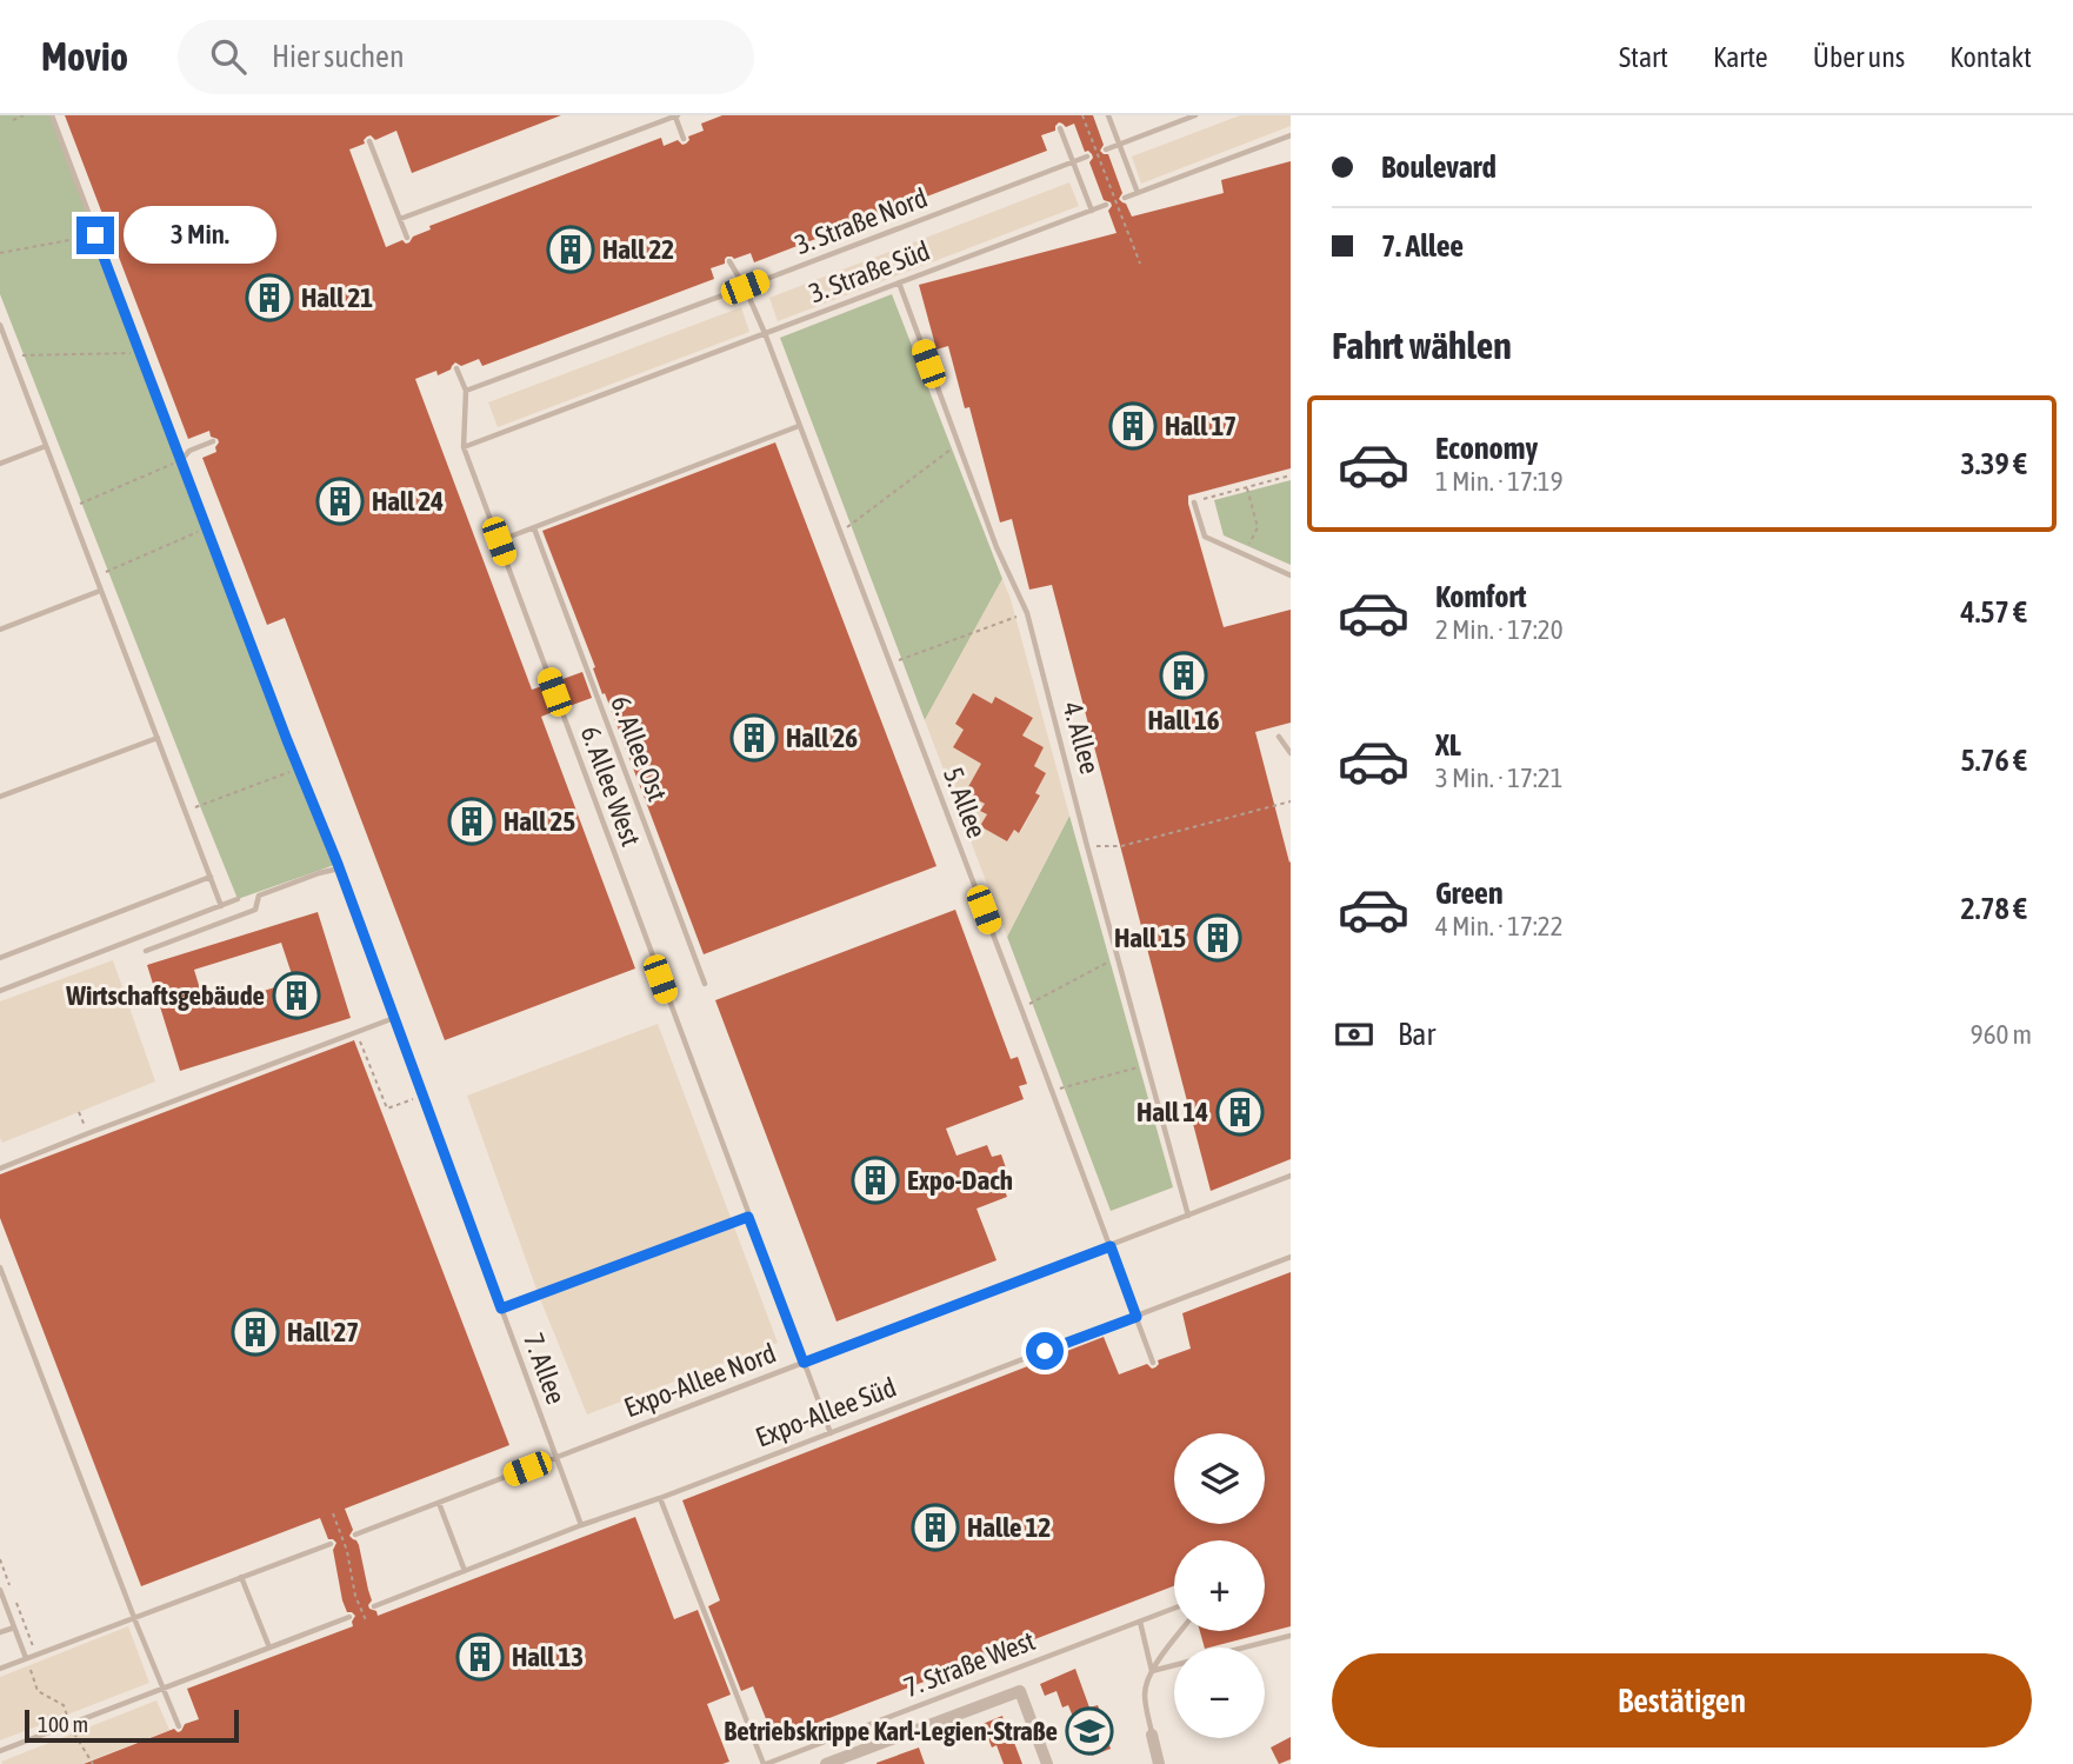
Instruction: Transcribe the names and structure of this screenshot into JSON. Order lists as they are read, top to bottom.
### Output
{
  "streets": {
    "lane": [
      "3. Straße Nord",
      "3. Straße Süd",
      "4. Allee",
      "6. Allee Ost",
      "6. Allee West",
      "5. Allee",
      "7. Allee",
      "Expo-Allee Nord",
      "Expo-Allee Süd",
      "7. Straße West"
    ]
  },
  "crossings": [
    ["3. Straße Nord", "5. Allee"],
    ["3. Straße Süd", "4. Allee"],
    ["3. Straße Süd", "6. Allee West"],
    ["3. Straße Süd", "5. Allee"],
    ["4. Allee", "Expo-Allee Nord"],
    ["6. Allee West", "Expo-Allee Nord"],
    ["6. Allee West", "Expo-Allee Süd"],
    ["5. Allee", "Expo-Allee Nord"],
    ["5. Allee", "Expo-Allee Süd"],
    ["7. Allee", "Expo-Allee Nord"],
    ["7. Allee", "Expo-Allee Süd"]
  ],
  "places": {
    "building": [
      "Hall 22",
      "Hall 21",
      "Hall 17",
      "Hall 24",
      "Hall 16",
      "Hall 26",
      "Hall 25",
      "Hall 15",
      "Wirtschaftsgebäude",
      "Hall 14",
      "Expo-Dach",
      "Hall 27",
      "Halle 12",
      "Hall 13"
    ],
    "school or university": ["Betriebskrippe Karl-Legien-Straße"]
  },
  "scale_bar": "100 m",
  "page": {
    "header": "Movio",
    "search": "Hier suchen",
    "nav": [
      "Start",
      "Karte",
      "Über uns",
      "Kontakt"
    ],
    "banner": ["Boulevard", "7. Allee"],
    "bubble": "3 Min.",
    "heading": "Fahrt wählen",
    "list": [
      {
        "name": "Economy",
        "note": "1 Min. · 17:19",
        "value": "3.39 €"
      },
      {
        "name": "Komfort",
        "note": "2 Min. · 17:20",
        "value": "4.57 €"
      },
      {
        "name": "XL",
        "note": "3 Min. · 17:21",
        "value": "5.76 €"
      },
      {
        "name": "Green",
        "note": "4 Min. · 17:22",
        "value": "2.78 €"
      }
    ],
    "pay": ["Bar", "960 m"],
    "map_buttons": ["+", "−"],
    "buttons": "Bestätigen",
    "scale": "100 m"
  }
}
